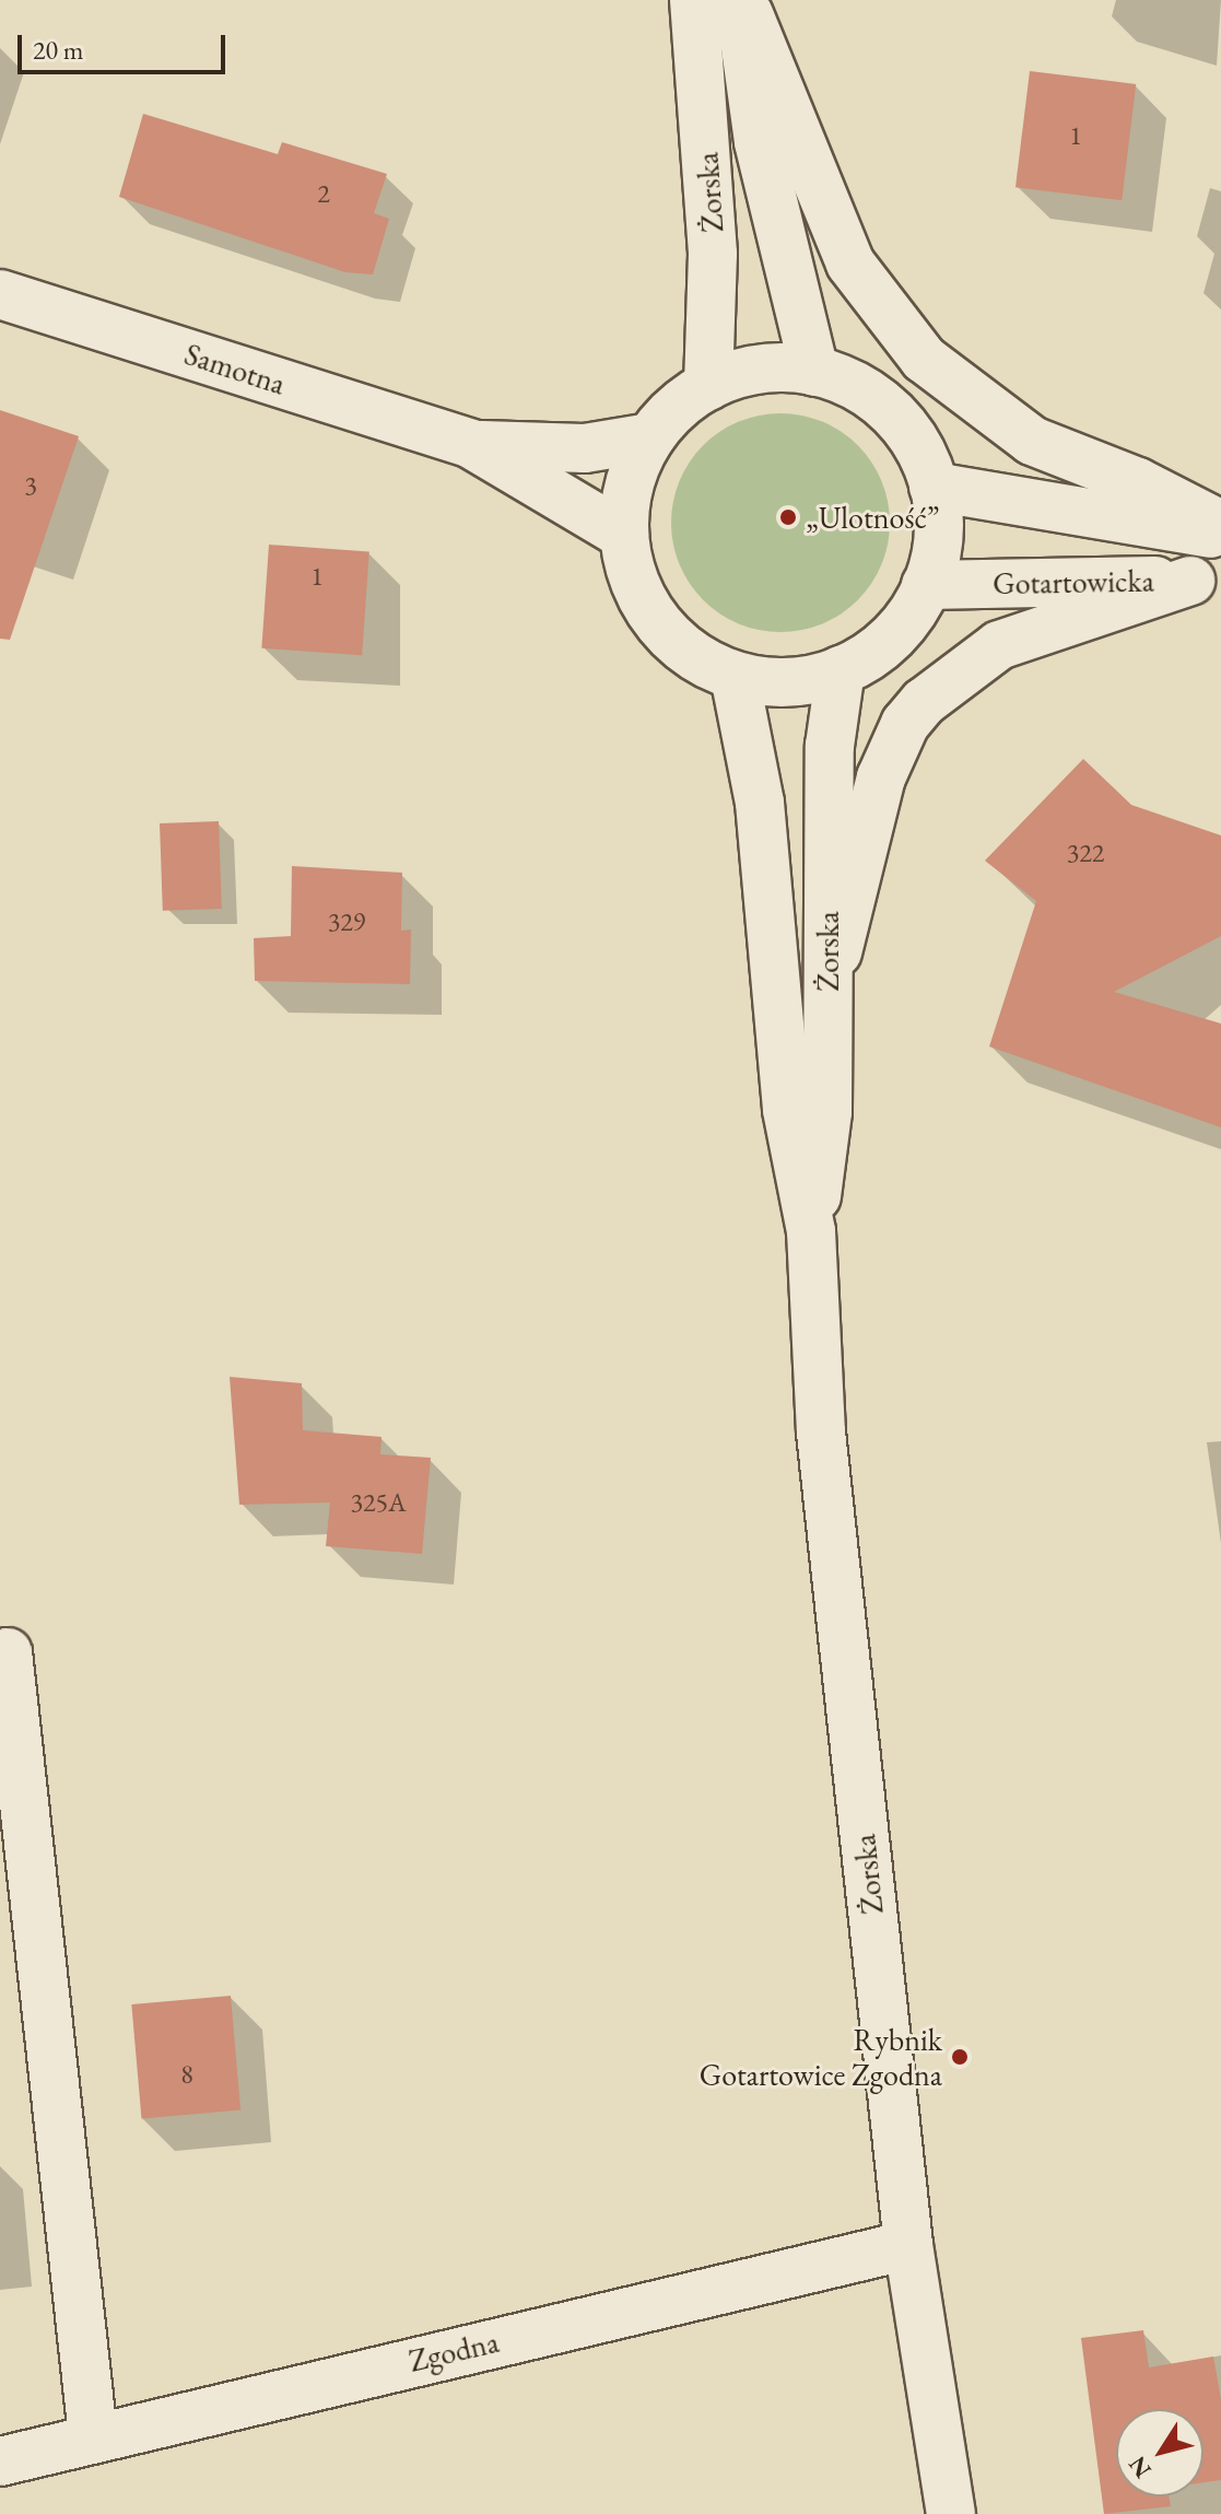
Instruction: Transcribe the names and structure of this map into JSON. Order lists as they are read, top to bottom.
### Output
{
  "streets": {
    "street": [
      "Żorska",
      "Samotna",
      "Gotartowicka",
      "Zgodna"
    ]
  },
  "crossings": [
    ["Żorska", "Samotna"],
    ["Żorska", "Gotartowicka"],
    ["Żorska", "Zgodna"],
    ["Samotna", "Gotartowicka"]
  ],
  "places": ["„Ulotność”", "Rybnik Gotartowice Zgodna"],
  "house_numbers": [
    "1",
    "2",
    "3",
    "1",
    "322",
    "329",
    "325A",
    "8"
  ],
  "scale_bar": "20 m",
  "north": "bottom left"
}
